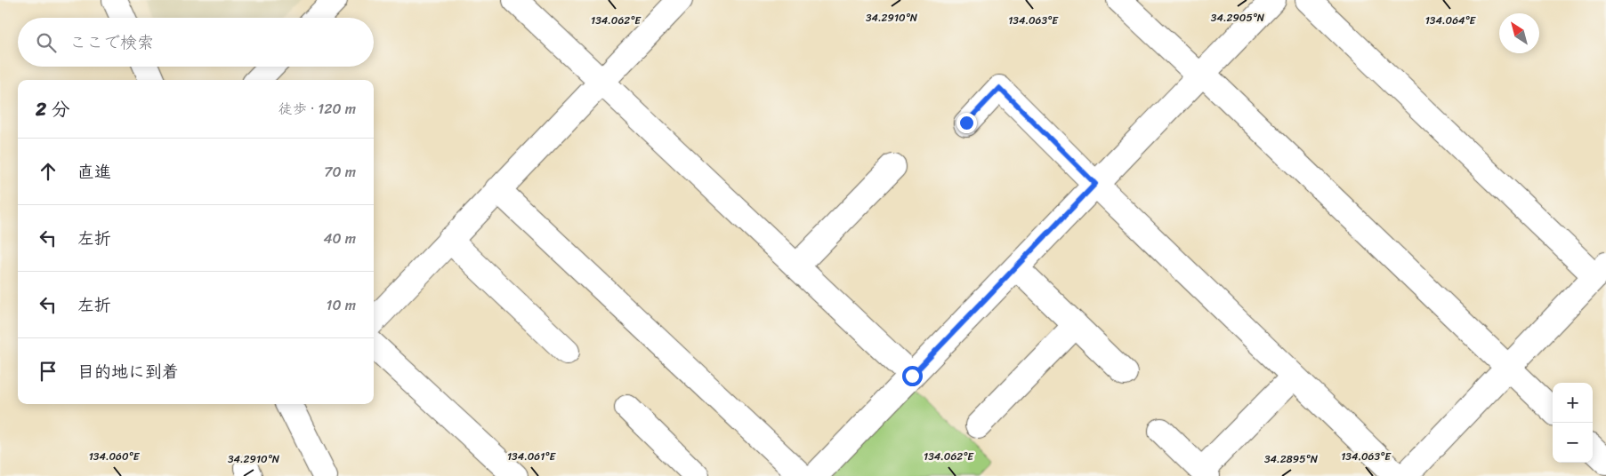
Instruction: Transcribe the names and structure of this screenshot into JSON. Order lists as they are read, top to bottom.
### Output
{
  "north": "top left",
  "page": {
    "search": "ここで検索",
    "heading": ["2 分", "徒歩 · 120 m"],
    "list": [
      ["直進", "70 m"],
      ["左折", "40 m"],
      ["左折", "10 m"],
      "目的地に到着"
    ],
    "map_buttons": ["+", "−"]
  },
  "coordinates": [
    "34.2910°N",
    "34.2905°N",
    "134.062°E",
    "134.063°E",
    "134.064°E",
    "134.060°E",
    "134.061°E",
    "34.2895°N"
  ]
}
